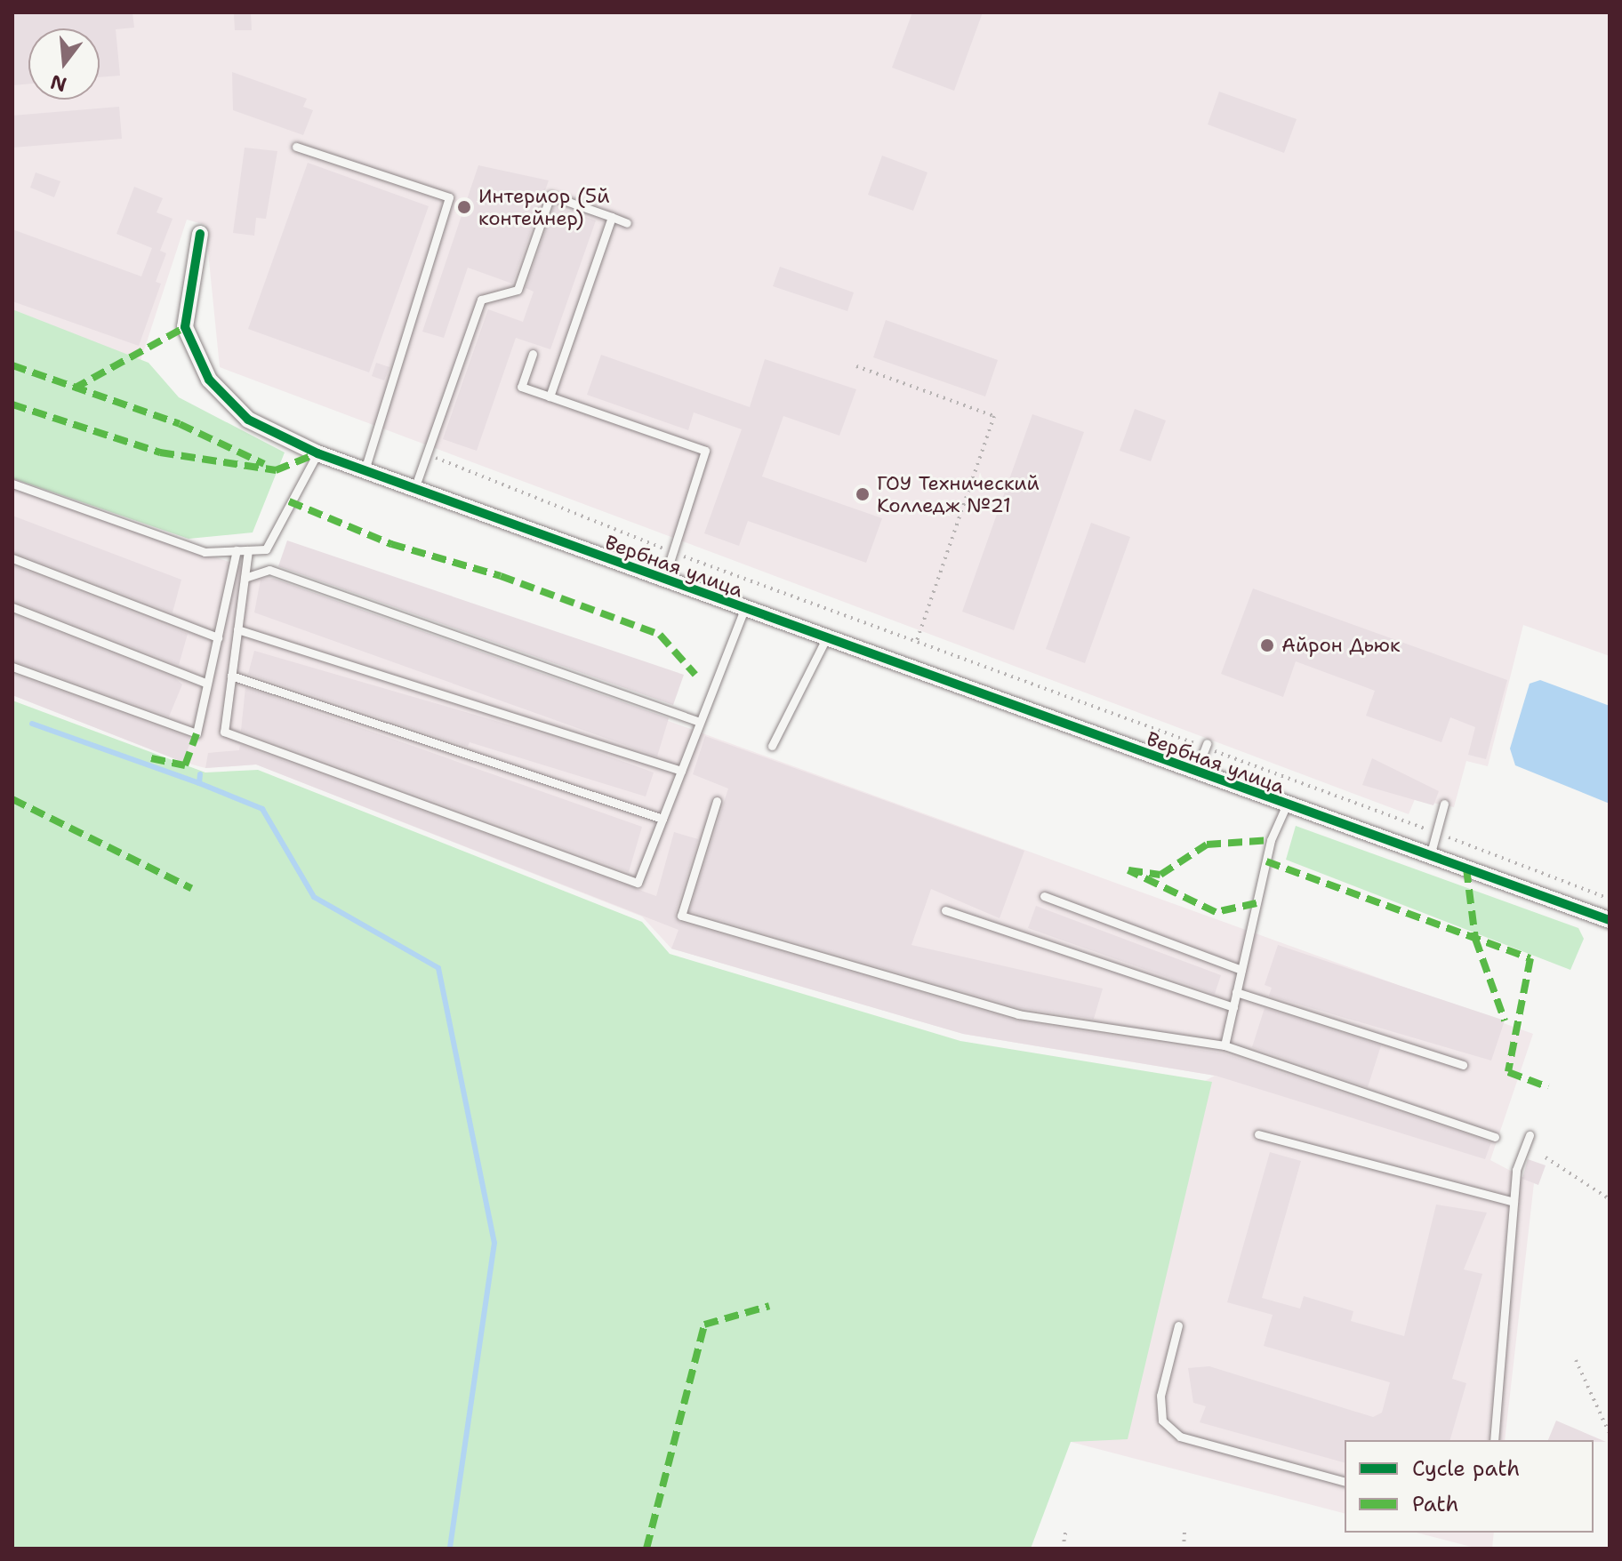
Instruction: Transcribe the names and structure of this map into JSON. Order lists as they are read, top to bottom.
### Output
{
  "streets": {
    "street": ["Вербная улица"]
  },
  "places": ["Интериор (5й контейнер)", "ГОУ Технический Колледж №21", "Айрон Дьюк"],
  "legend": ["Cycle path", "Path"],
  "north": "bottom"
}
